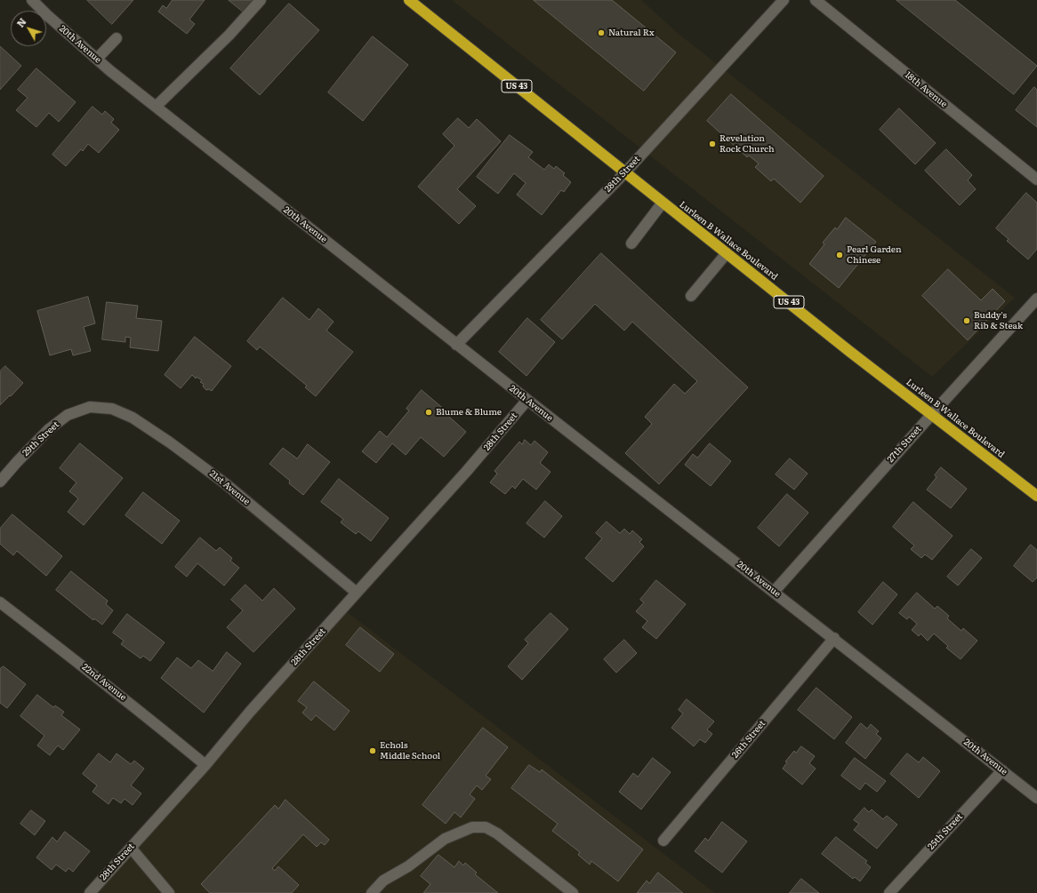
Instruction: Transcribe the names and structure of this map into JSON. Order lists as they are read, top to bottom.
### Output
{
  "streets": {
    "highway": ["US 43", "Lurleen B Wallace Boulevard"],
    "street": [
      "20th Avenue",
      "18th Avenue",
      "28th Street",
      "29th Street",
      "27th Street",
      "21st Avenue",
      "22nd Avenue",
      "26th Street",
      "25th Street"
    ]
  },
  "crossings": [
    ["20th Avenue", "28th Street"],
    ["20th Avenue", "27th Street"],
    ["20th Avenue", "26th Street"],
    ["20th Avenue", "25th Street"],
    ["28th Street", "Lurleen B Wallace Boulevard"],
    ["28th Street", "21st Avenue"],
    ["28th Street", "22nd Avenue"],
    ["Lurleen B Wallace Boulevard", "27th Street"],
    ["29th Street", "21st Avenue"]
  ],
  "places": [
    "Natural Rx",
    "Revelation Rock Church",
    "Pearl Garden Chinese",
    "Buddy's Rib & Steak",
    "Blume & Blume",
    "Echols Middle School"
  ],
  "north": "top left"
}
